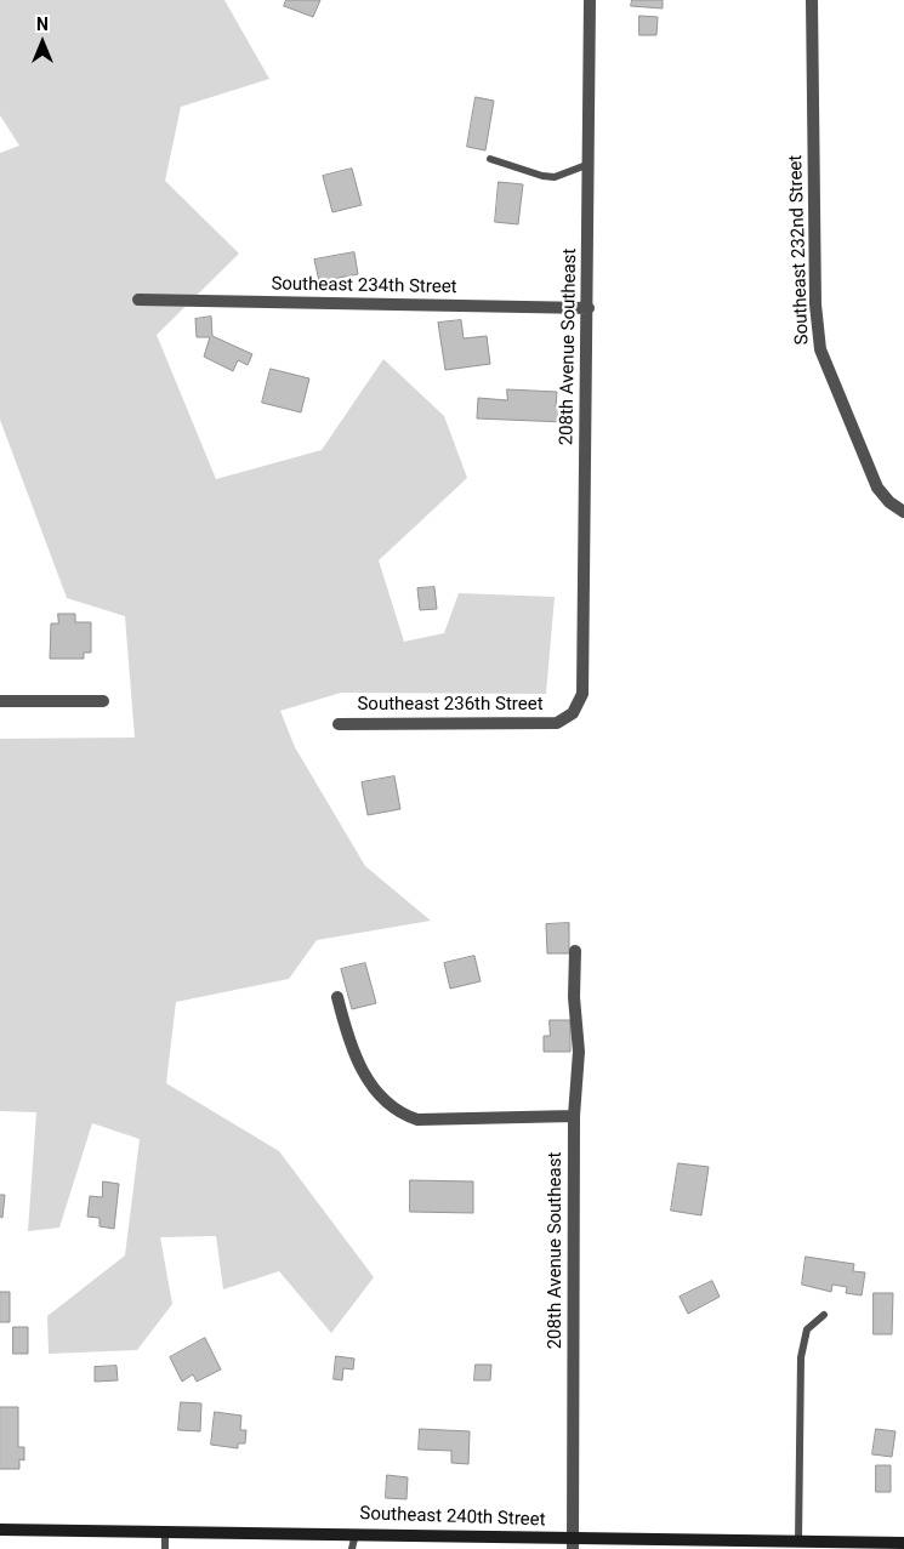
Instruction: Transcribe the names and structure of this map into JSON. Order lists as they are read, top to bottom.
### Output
{
  "streets": {
    "main road": ["Southeast 240th Street"],
    "street": [
      "Southeast 232nd Street",
      "Southeast 234th Street",
      "208th Avenue Southeast",
      "Southeast 236th Street"
    ]
  },
  "crossings": [
    ["Southeast 234th Street", "208th Avenue Southeast"],
    ["208th Avenue Southeast", "Southeast 236th Street"],
    ["208th Avenue Southeast", "Southeast 240th Street"]
  ],
  "north": "top"
}
